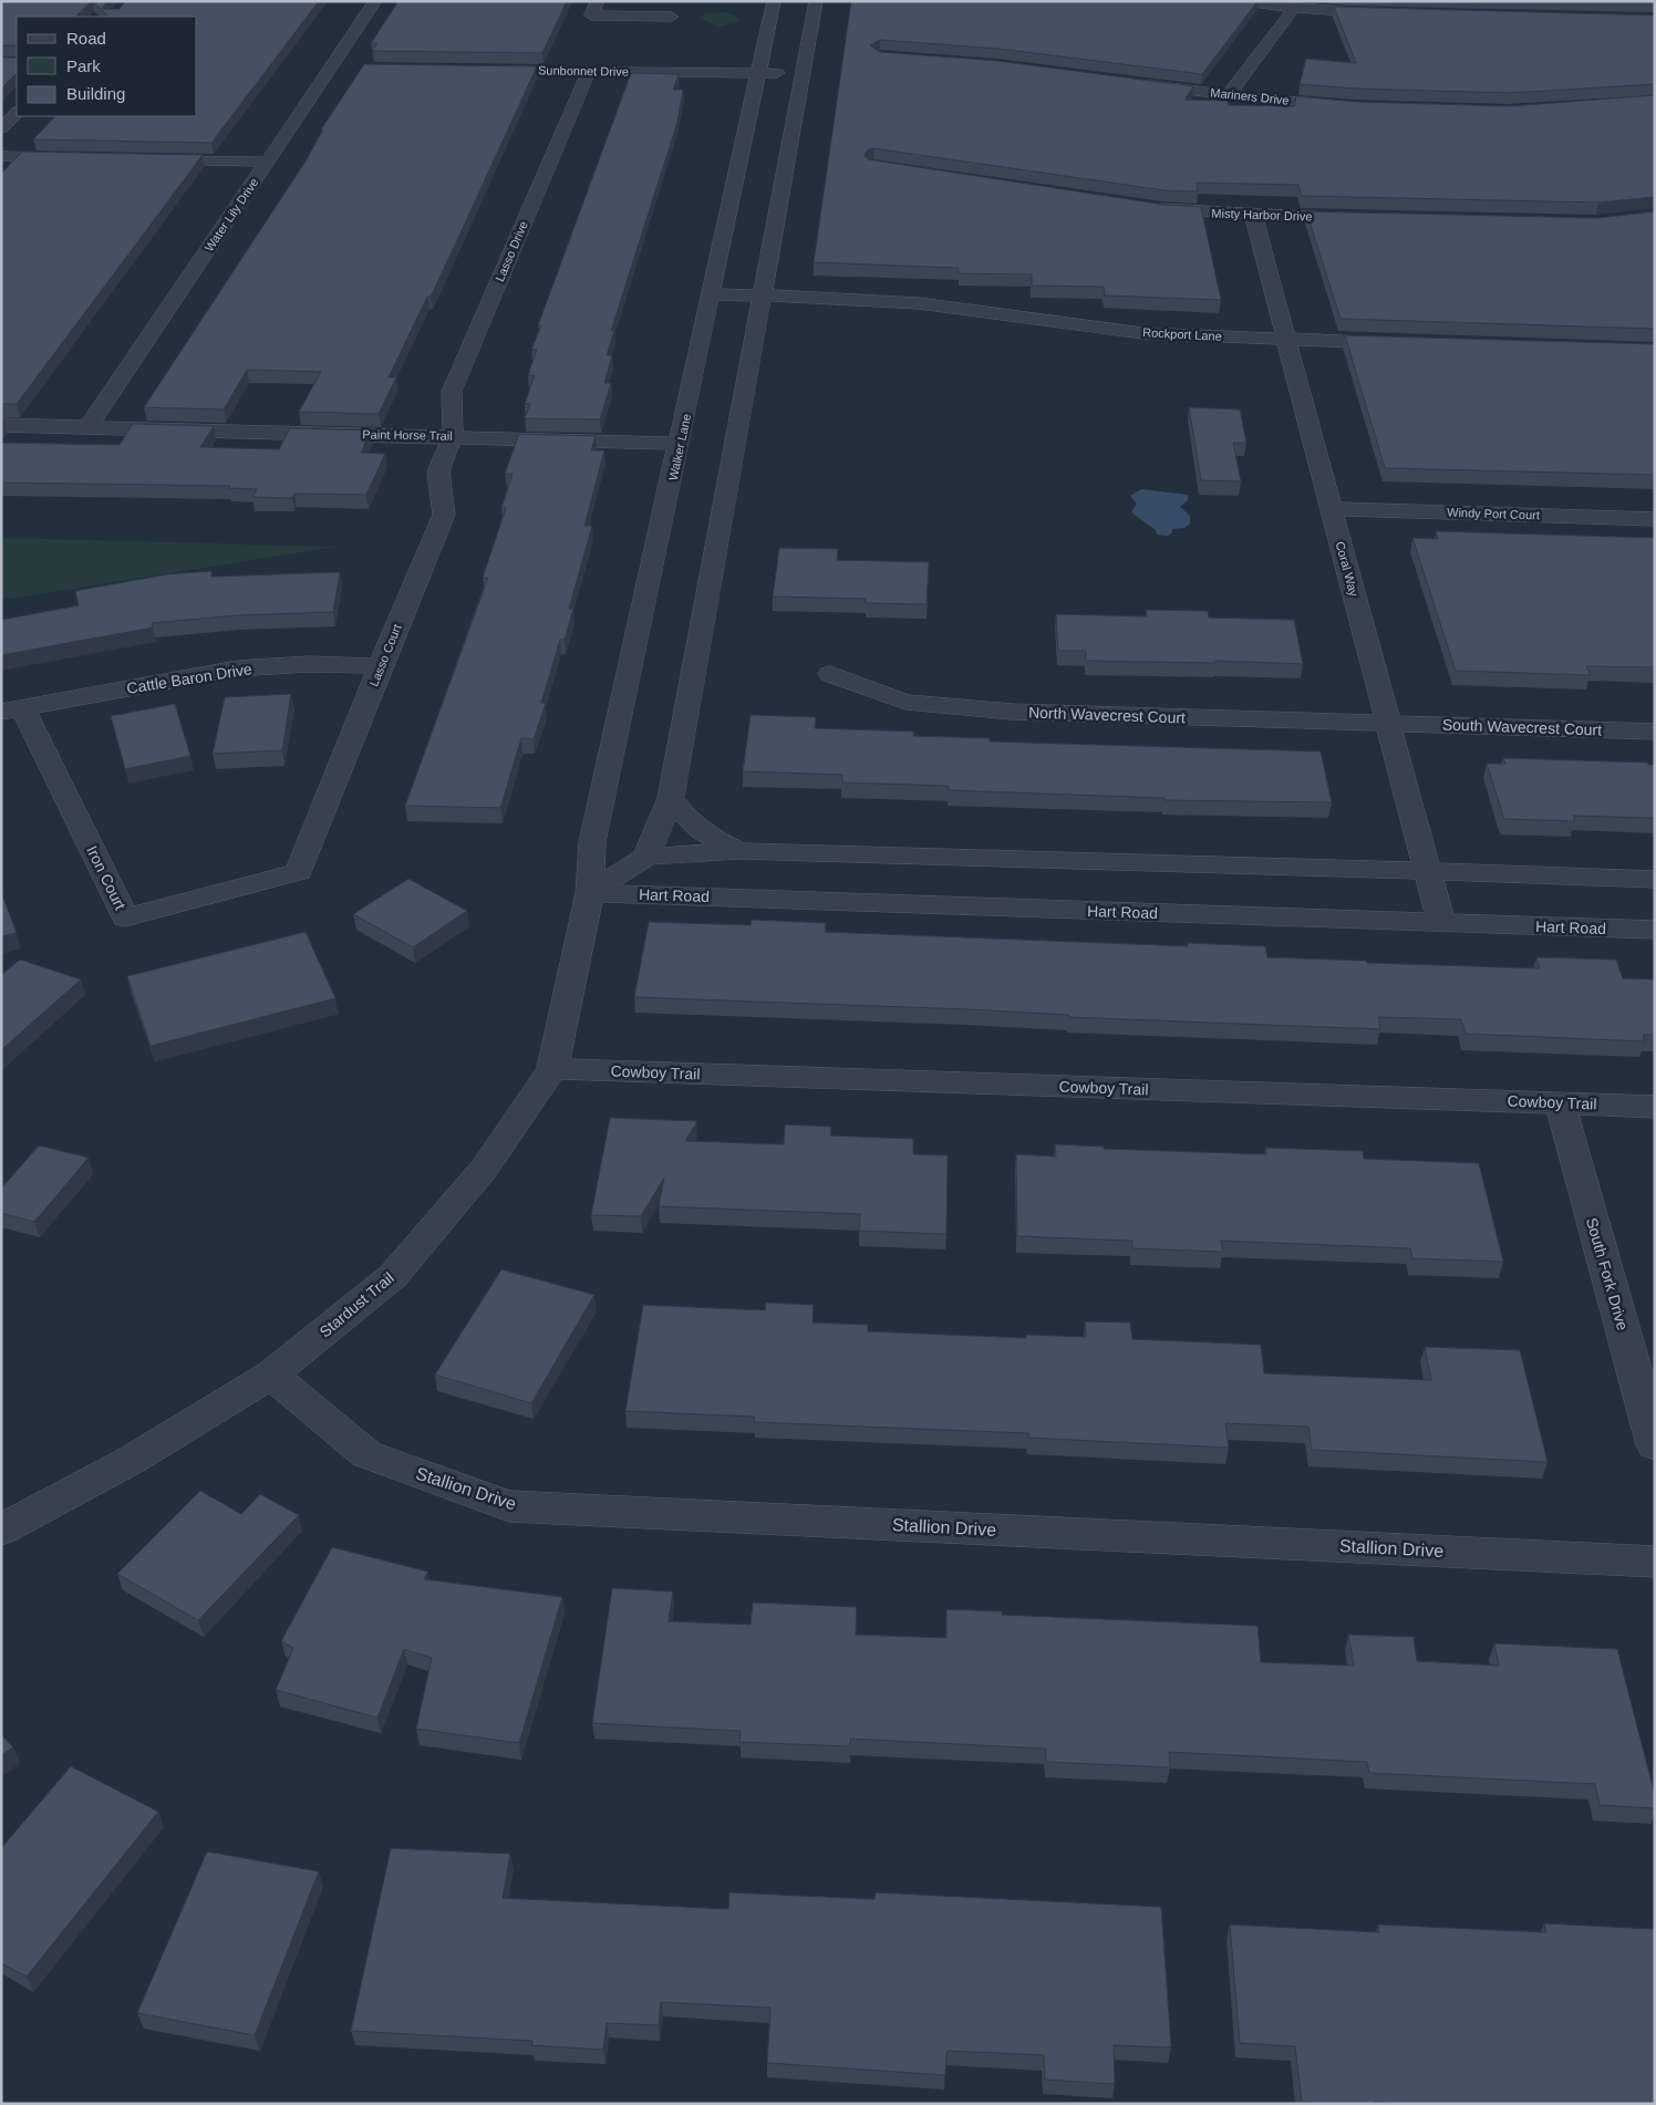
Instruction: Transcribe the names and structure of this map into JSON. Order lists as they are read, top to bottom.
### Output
{
  "streets": {
    "street": [
      "Sunbonnet Drive",
      "Mariners Drive",
      "Water Lily Drive",
      "Misty Harbor Drive",
      "Lasso Drive",
      "Rockport Lane",
      "Paint Horse Trail",
      "Walker Lane",
      "Windy Port Court",
      "Coral Way",
      "Lasso Court",
      "Cattle Baron Drive",
      "North Wavecrest Court",
      "South Wavecrest Court",
      "Iron Court",
      "Hart Road",
      "Cowboy Trail",
      "South Fork Drive",
      "Stardust Trail",
      "Stallion Drive"
    ]
  },
  "crossings": [
    ["Sunbonnet Drive", "Lasso Drive"],
    ["Sunbonnet Drive", "Walker Lane"],
    ["Water Lily Drive", "Paint Horse Trail"],
    ["Misty Harbor Drive", "Coral Way"],
    ["Lasso Drive", "Paint Horse Trail"],
    ["Lasso Drive", "Lasso Court"],
    ["Rockport Lane", "Walker Lane"],
    ["Rockport Lane", "Coral Way"],
    ["Paint Horse Trail", "Walker Lane"],
    ["Paint Horse Trail", "Lasso Court"],
    ["Walker Lane", "Hart Road"],
    ["Walker Lane", "Stardust Trail"],
    ["Windy Port Court", "Coral Way"],
    ["Coral Way", "North Wavecrest Court"],
    ["Coral Way", "South Wavecrest Court"],
    ["Coral Way", "Hart Road"],
    ["Lasso Court", "Cattle Baron Drive"],
    ["Lasso Court", "Iron Court"],
    ["Cattle Baron Drive", "Iron Court"],
    ["North Wavecrest Court", "South Wavecrest Court"],
    ["Hart Road", "Stardust Trail"],
    ["Cowboy Trail", "South Fork Drive"],
    ["Cowboy Trail", "Stardust Trail"],
    ["Stardust Trail", "Stallion Drive"]
  ],
  "legend": ["Road", "Park", "Building"]
}
